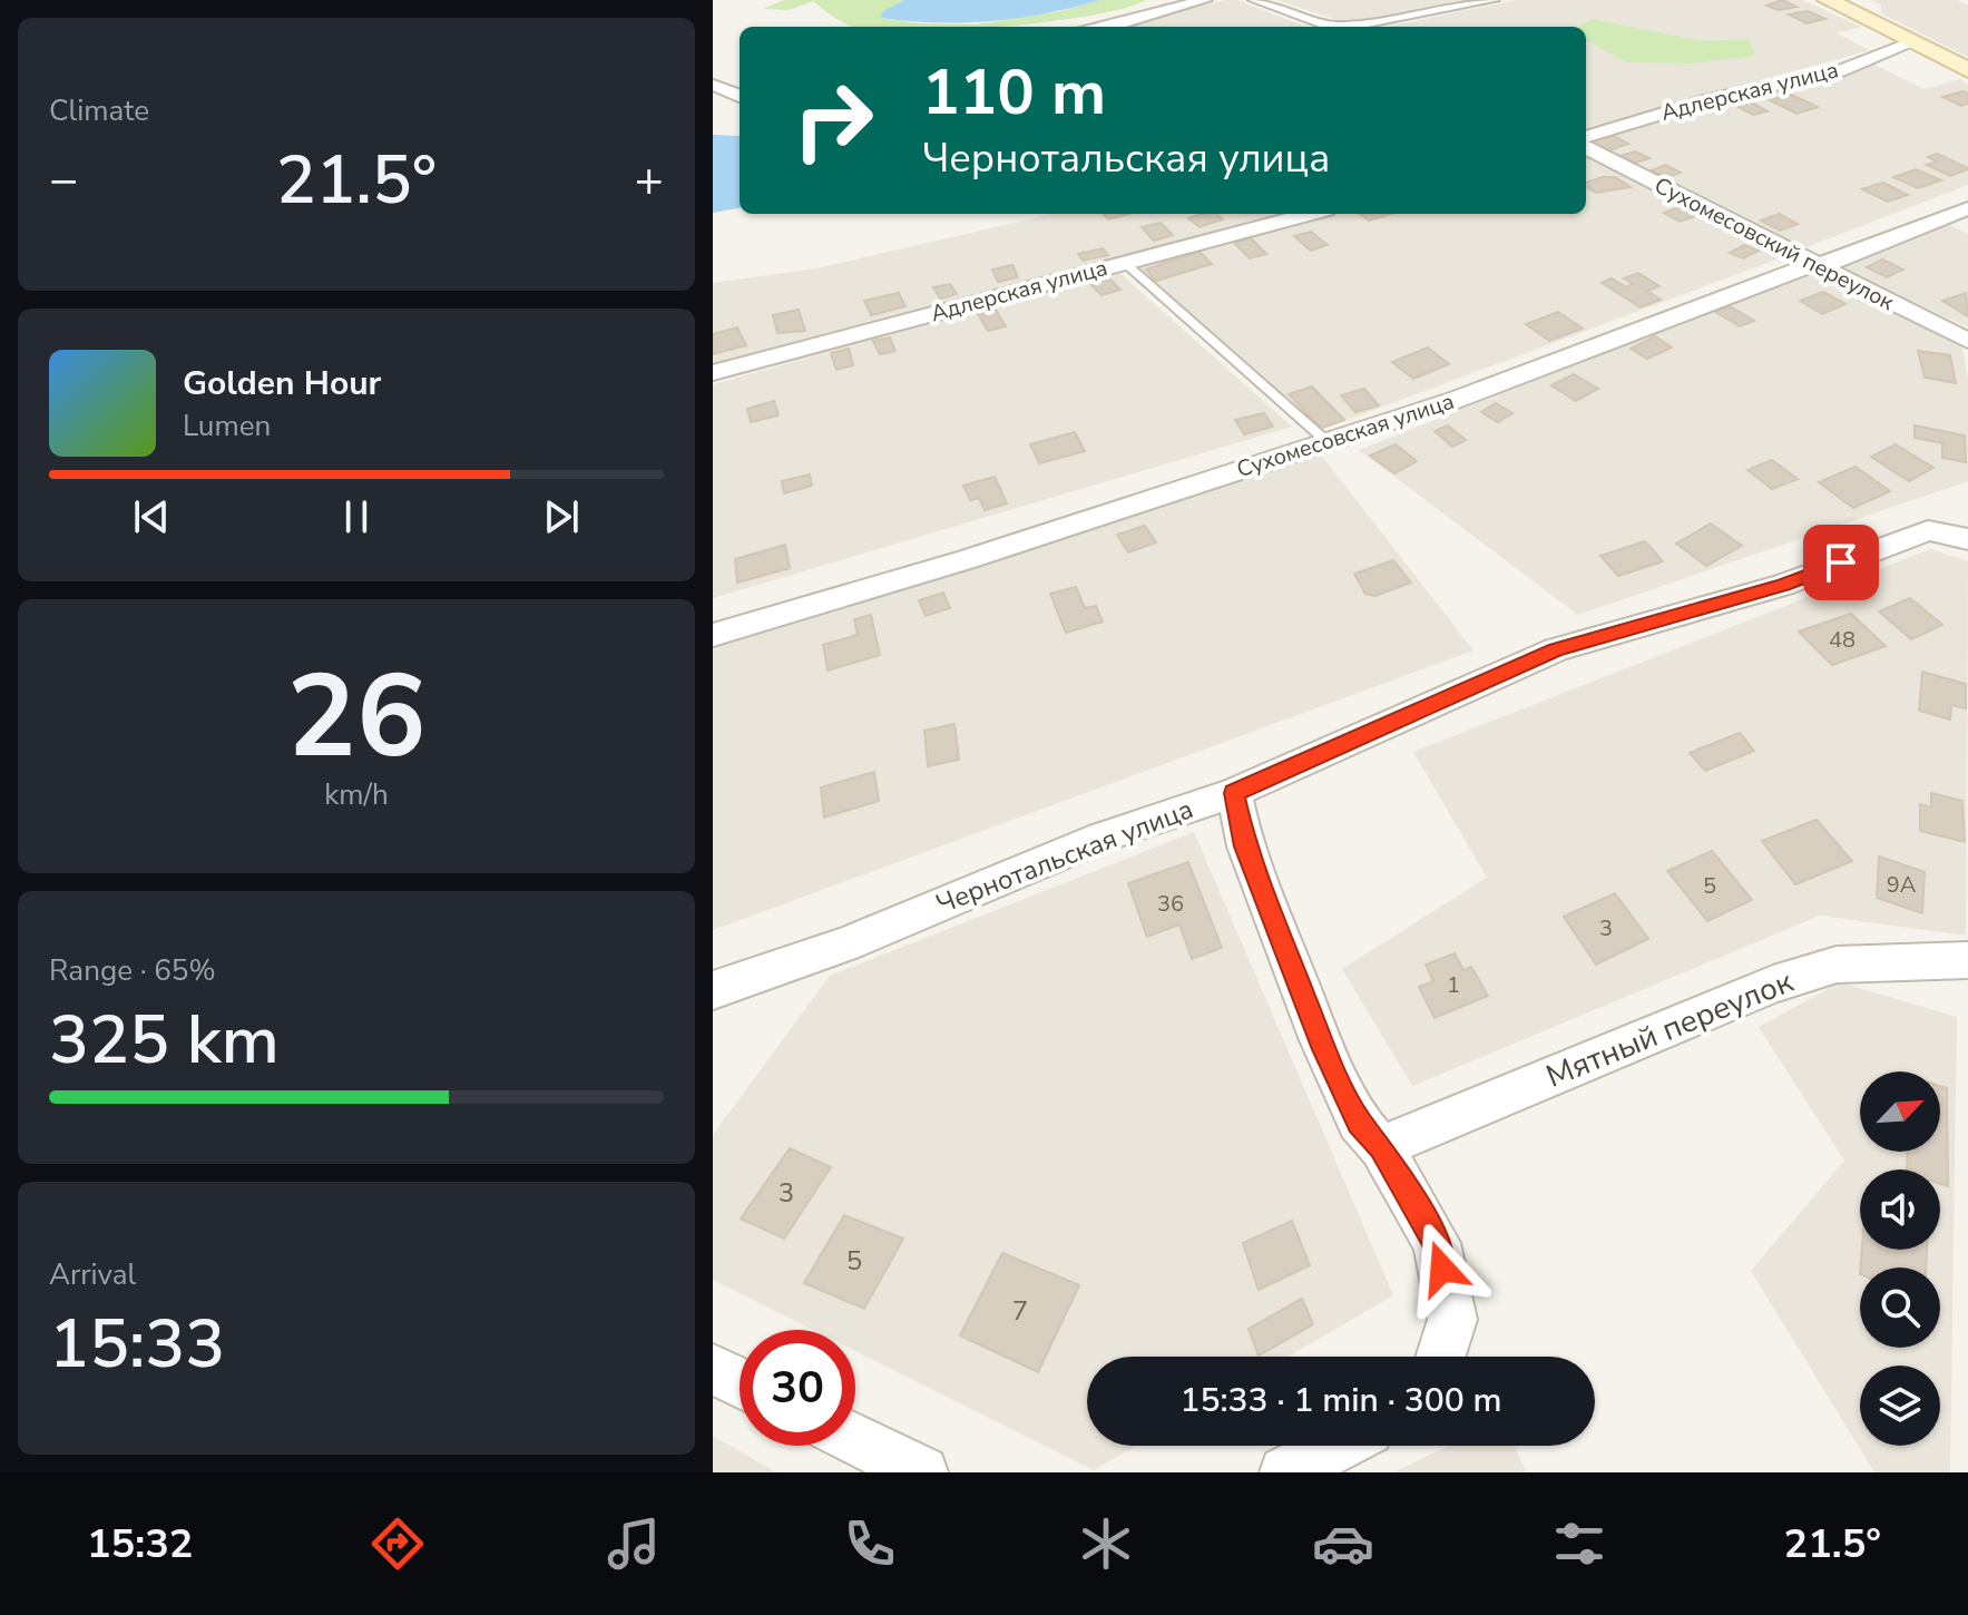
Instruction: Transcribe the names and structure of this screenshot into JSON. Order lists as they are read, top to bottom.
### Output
{
  "streets": {
    "street": [
      "Адлерская улица",
      "Сухомесовский переулок",
      "Сухомесовская улица",
      "Чернотальская улица",
      "Мятный переулок"
    ]
  },
  "crossings": [
    ["Сухомесовский переулок", "Сухомесовская улица"]
  ],
  "house_numbers": [
    "48",
    "9А",
    "5",
    "36",
    "3",
    "1",
    "3",
    "5",
    "7"
  ],
  "north": "top right",
  "page": {
    "tile": [
      "Climate",
      ["26", "km/h"],
      ["Range · 65%", "325 km"],
      ["Arrival", "15:33"]
    ],
    "turn": ["110 m", "Чернотальская улица"],
    "heat": ["−", "21.5°", "+"],
    "song": ["Golden Hour", "Lumen"],
    "limit": "30",
    "trip": "15:33 · 1 min · 300 m",
    "tabs": ["15:32", "21.5°"]
  }
}
